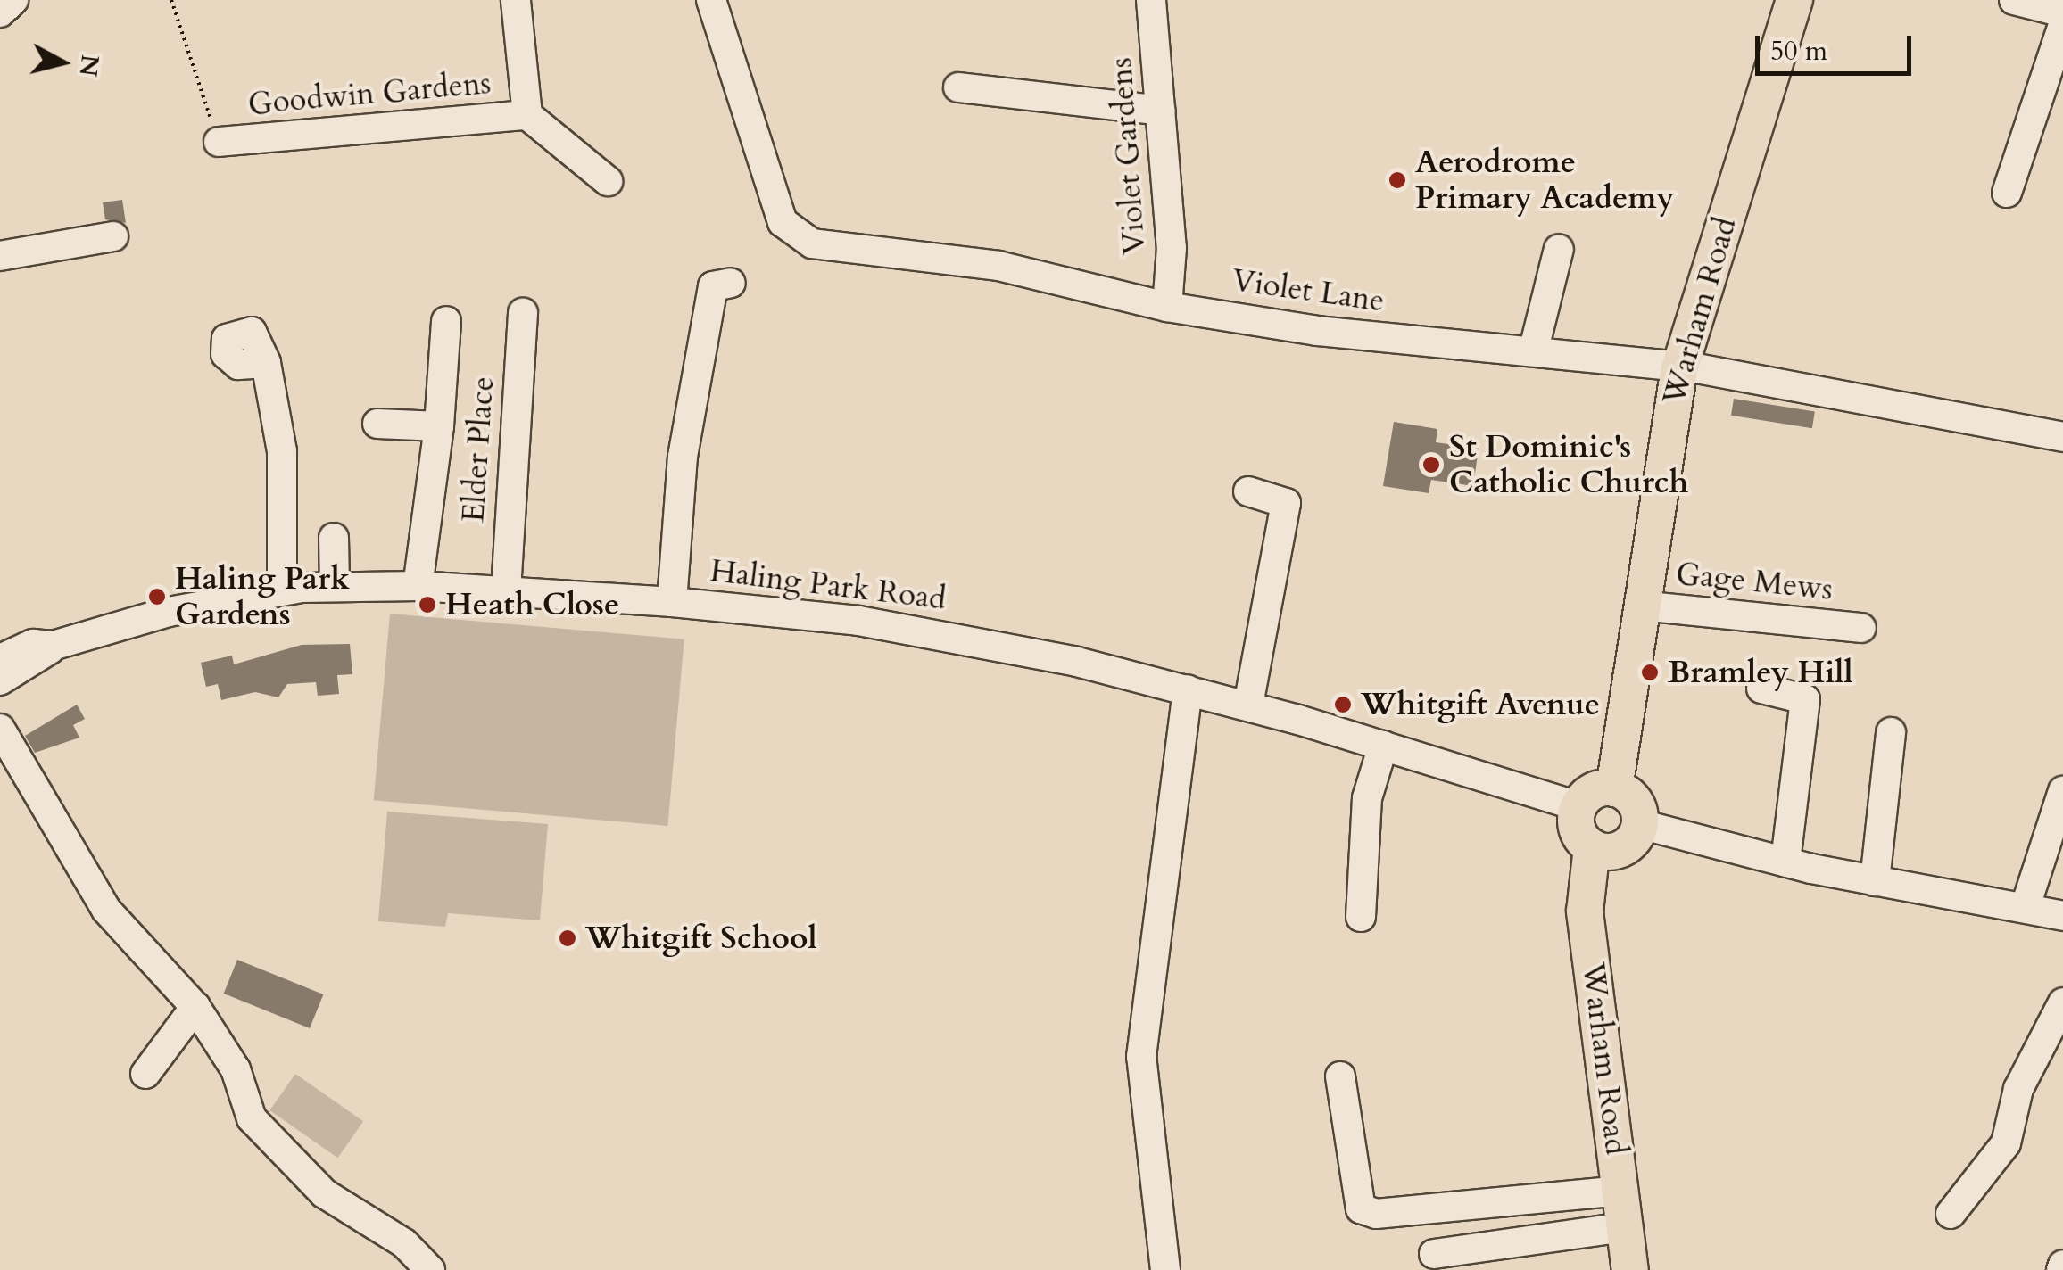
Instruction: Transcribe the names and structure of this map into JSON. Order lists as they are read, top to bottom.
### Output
{
  "streets": {
    "main road": ["Warham Road"],
    "street": [
      "Goodwin Gardens",
      "Violet Gardens",
      "Violet Lane",
      "Elder Place",
      "Gage Mews",
      "Haling Park Road"
    ]
  },
  "crossings": [
    ["Violet Gardens", "Violet Lane"],
    ["Violet Lane", "Warham Road"],
    ["Warham Road", "Gage Mews"],
    ["Warham Road", "Haling Park Road"],
    ["Elder Place", "Haling Park Road"]
  ],
  "places": [
    "Aerodrome Primary Academy",
    "St Dominic's Catholic Church",
    "Haling Park Gardens",
    "Heath Close",
    "Bramley Hill",
    "Whitgift Avenue",
    "Whitgift School"
  ],
  "scale_bar": "50 m",
  "north": "right"
}
